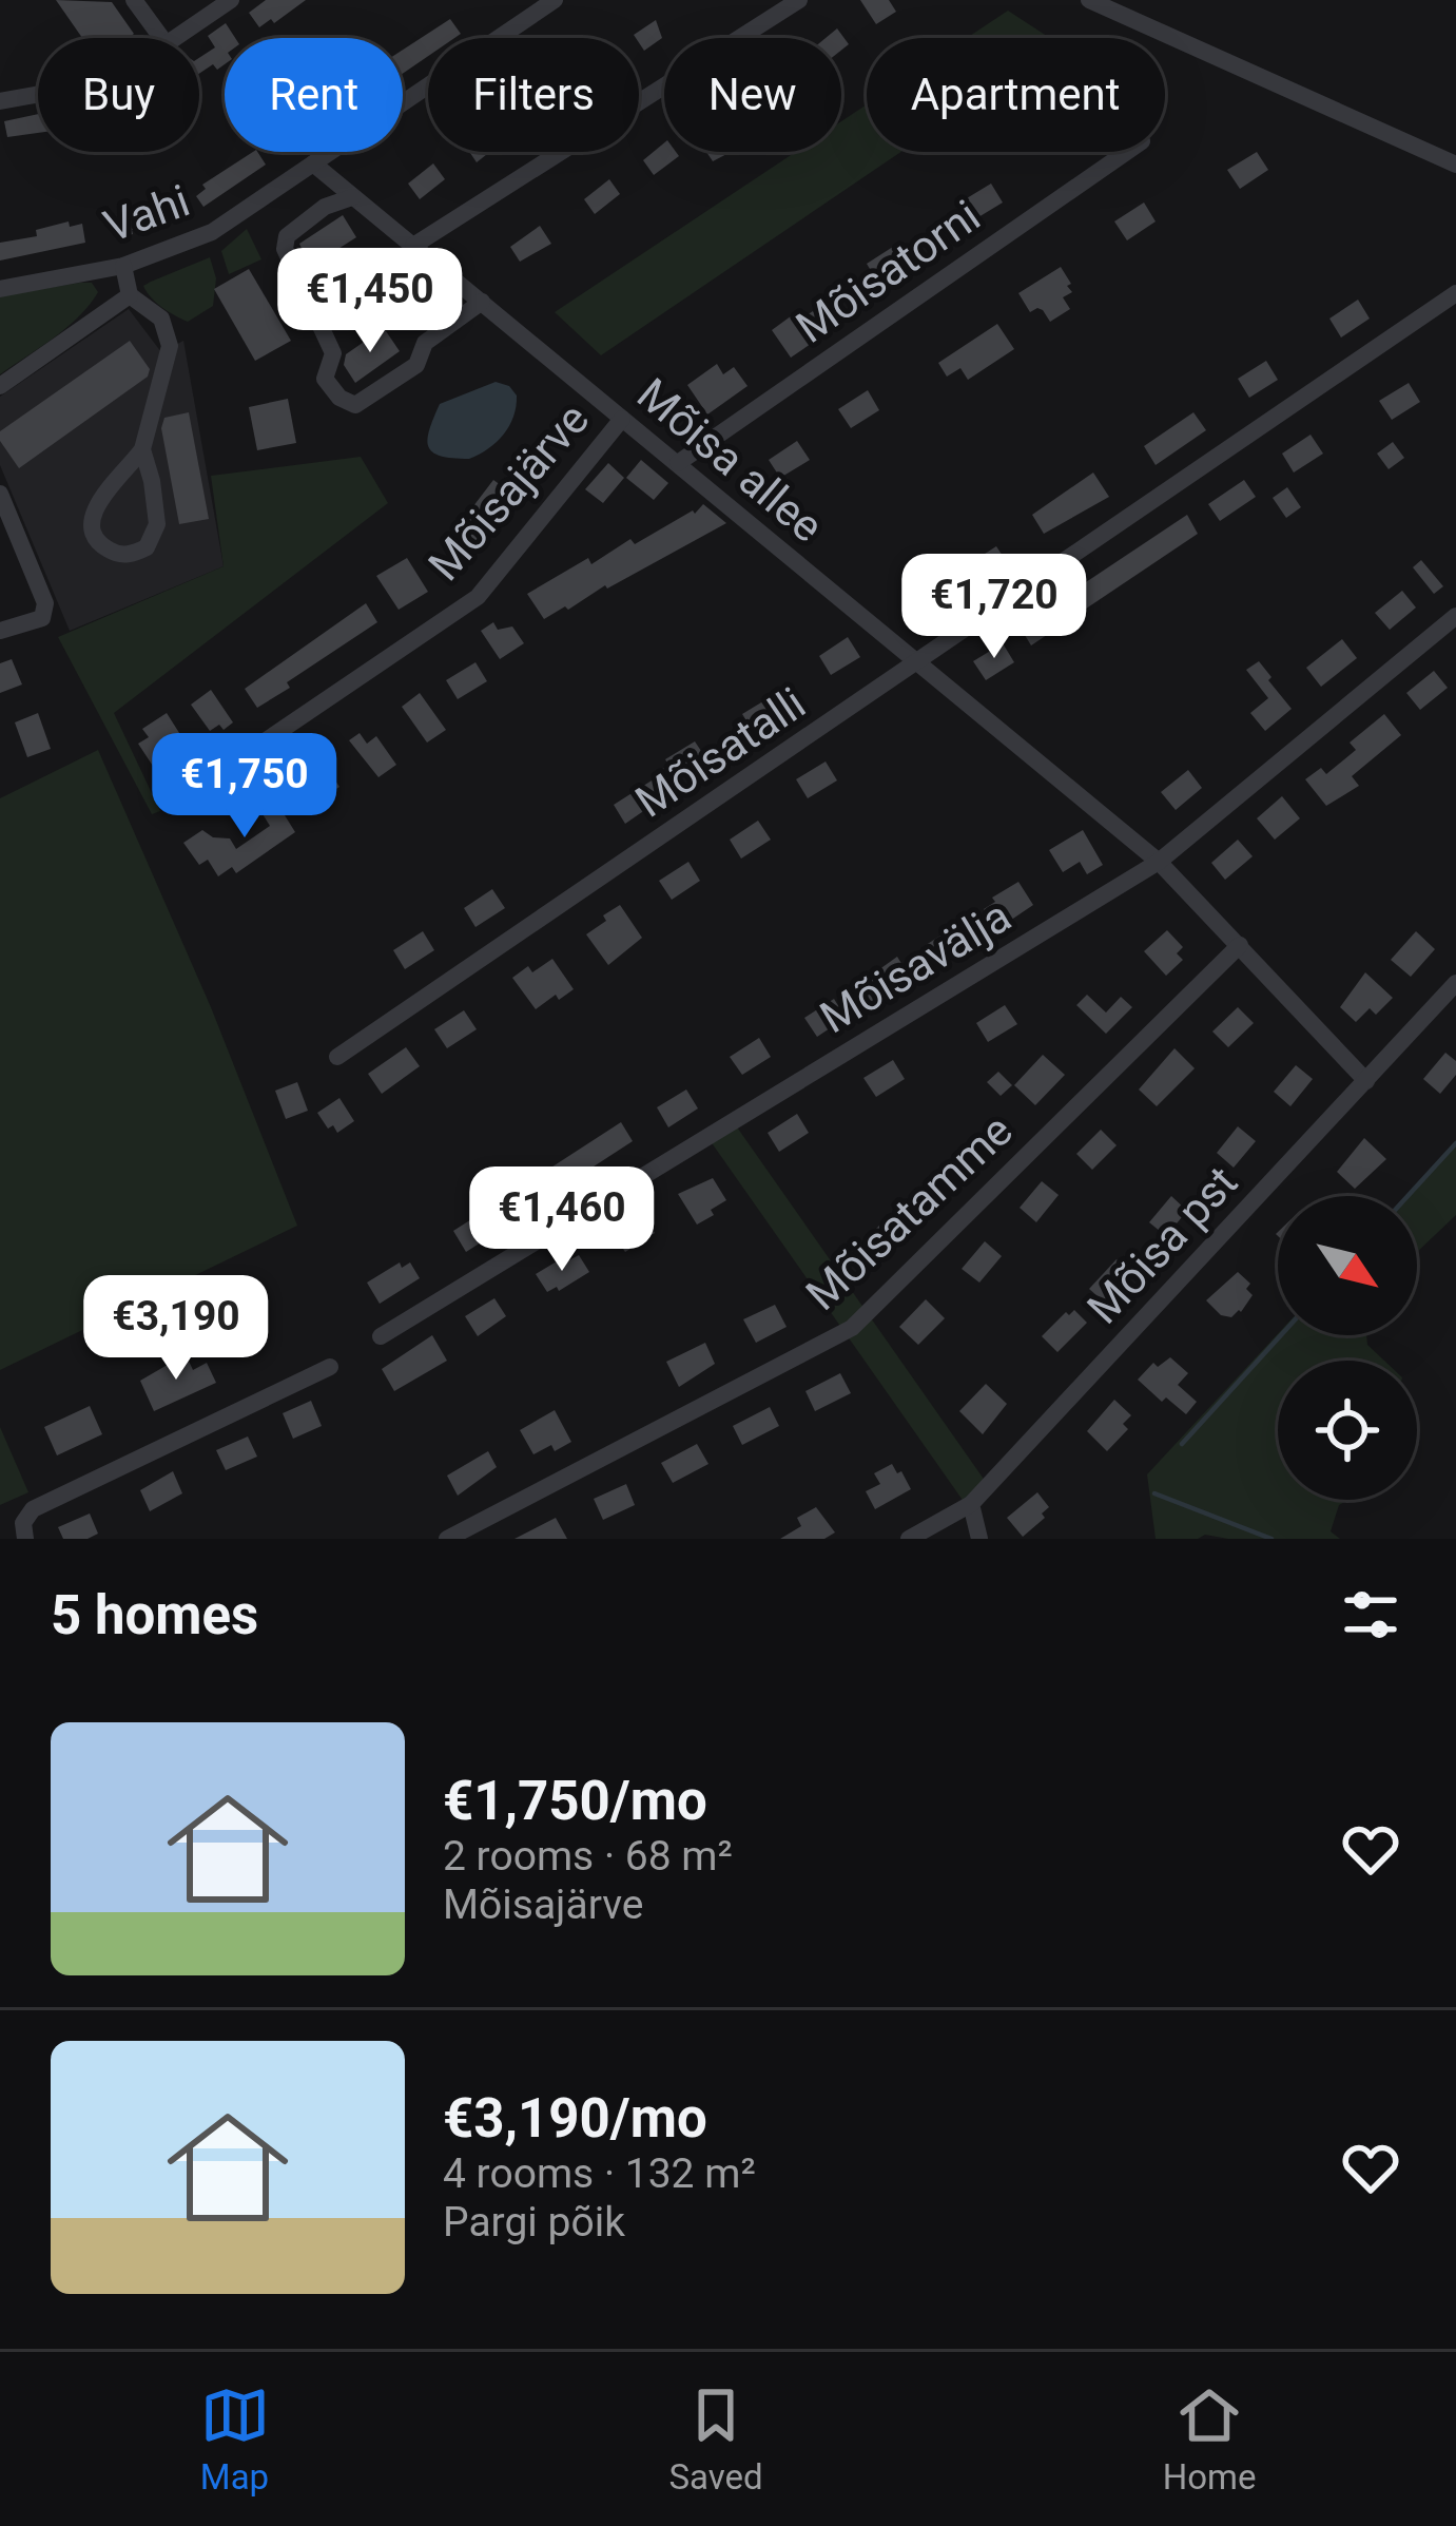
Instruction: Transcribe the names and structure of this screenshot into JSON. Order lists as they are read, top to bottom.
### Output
{
  "streets": {
    "street": [
      "Vahi",
      "Mõisatorni",
      "Mõisa allee",
      "Mõisajärve",
      "Mõisatalli",
      "Mõisavälja",
      "Mõisatamme",
      "Mõisa pst"
    ]
  },
  "crossings": [
    ["Vahi", "Mõisa allee"],
    ["Mõisatorni", "Mõisa allee"],
    ["Mõisa allee", "Mõisajärve"],
    ["Mõisa allee", "Mõisatalli"],
    ["Mõisa allee", "Mõisavälja"],
    ["Mõisa allee", "Mõisatamme"],
    ["Mõisa allee", "Mõisa pst"]
  ],
  "north": "bottom right",
  "page": {
    "chip": [
      "Buy",
      "Rent",
      "Filters",
      "New",
      "Apartment"
    ],
    "price": [
      "€1,450",
      "€1,720",
      "€1,750",
      "€1,460",
      "€3,190"
    ],
    "heading": "5 homes",
    "list": [
      {
        "name": "€1,750/mo",
        "note": "2 rooms · 68 m² · Mõisajärve"
      },
      {
        "name": "€3,190/mo",
        "note": "4 rooms · 132 m² · Pargi põik"
      }
    ],
    "tabs": ["Map", "Saved", "Home"]
  }
}
